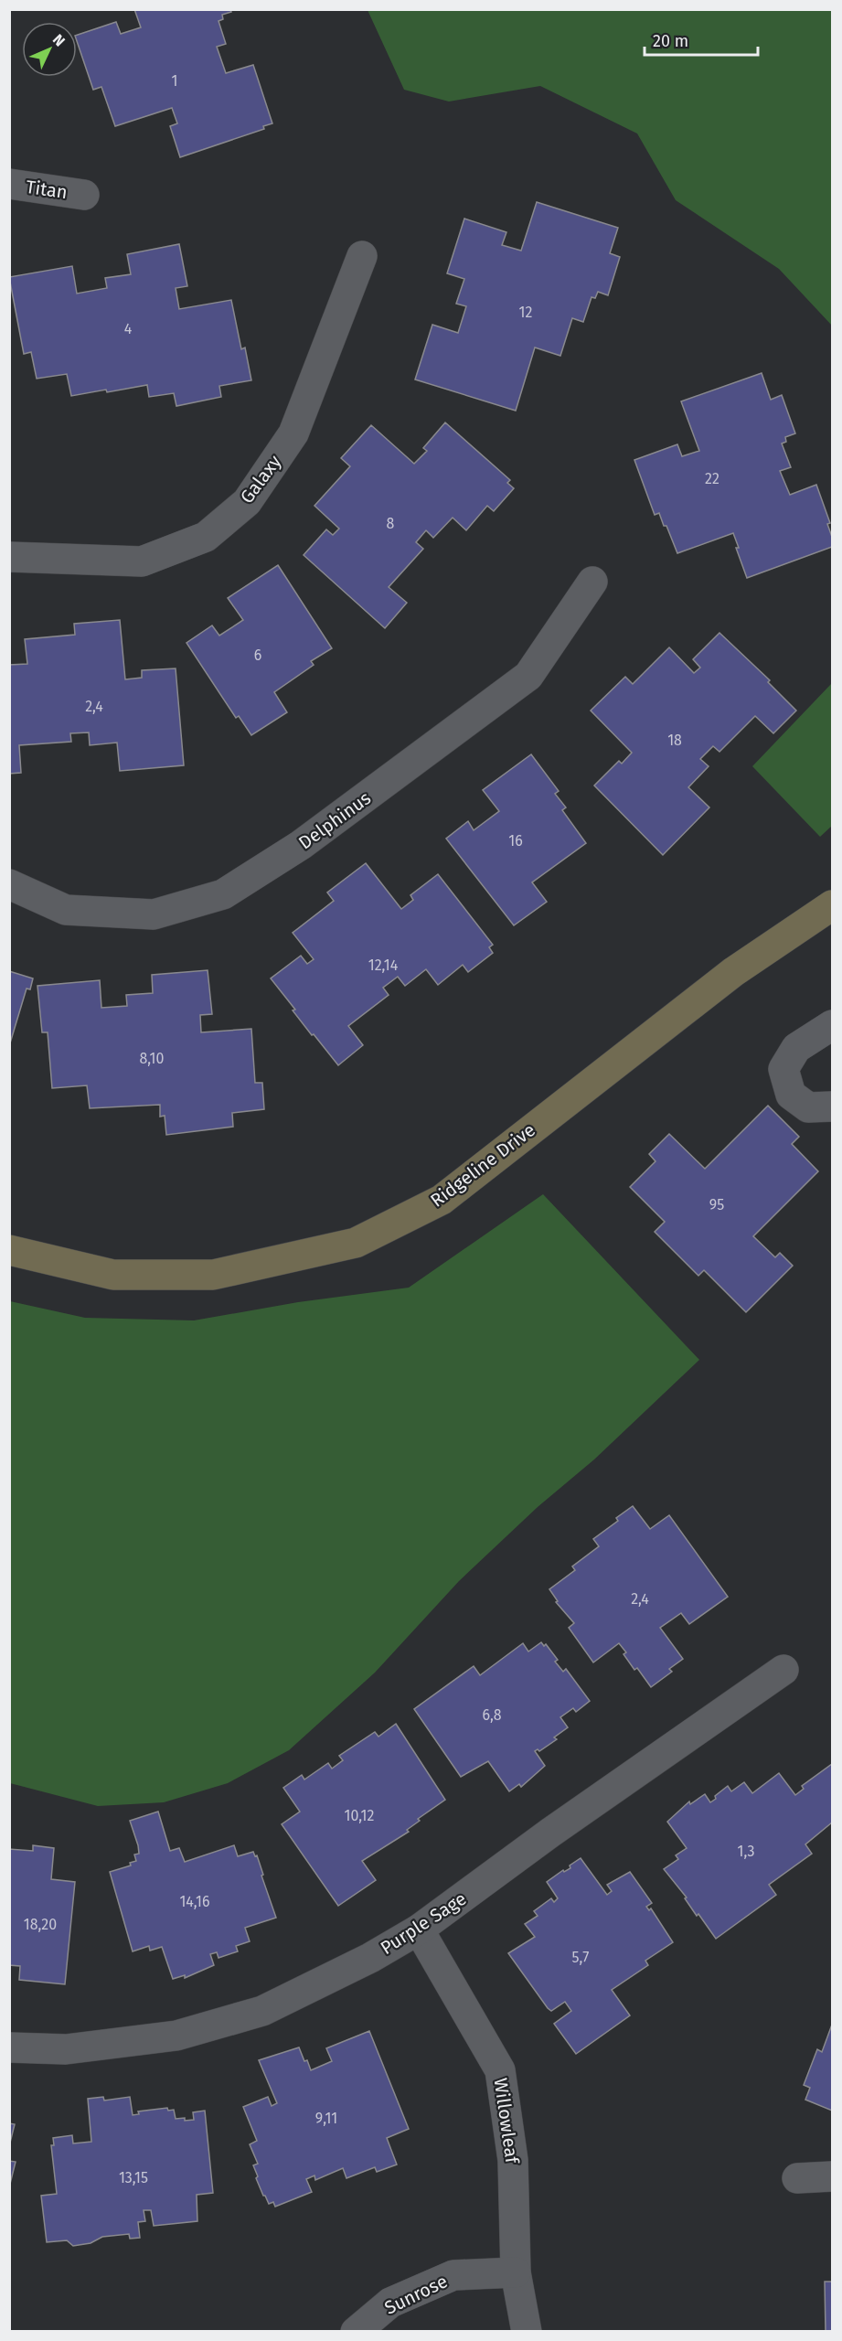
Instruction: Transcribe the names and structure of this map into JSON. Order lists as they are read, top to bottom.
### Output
{
  "streets": {
    "street": [
      "Titan",
      "Galaxy",
      "Delphinus",
      "Ridgeline Drive",
      "Purple Sage",
      "Willowleaf",
      "Sunrose"
    ]
  },
  "crossings": [
    ["Purple Sage", "Willowleaf"],
    ["Willowleaf", "Sunrose"]
  ],
  "house_numbers": [
    "1",
    "12",
    "4",
    "22",
    "8",
    "6",
    "2,4",
    "18",
    "16",
    "12,14",
    "8,10",
    "95",
    "2,4",
    "6,8",
    "10,12",
    "1,3",
    "14,16",
    "18,20",
    "5,7",
    "9,11",
    "13,15"
  ],
  "scale_bar": "20 m",
  "north": "top right"
}
